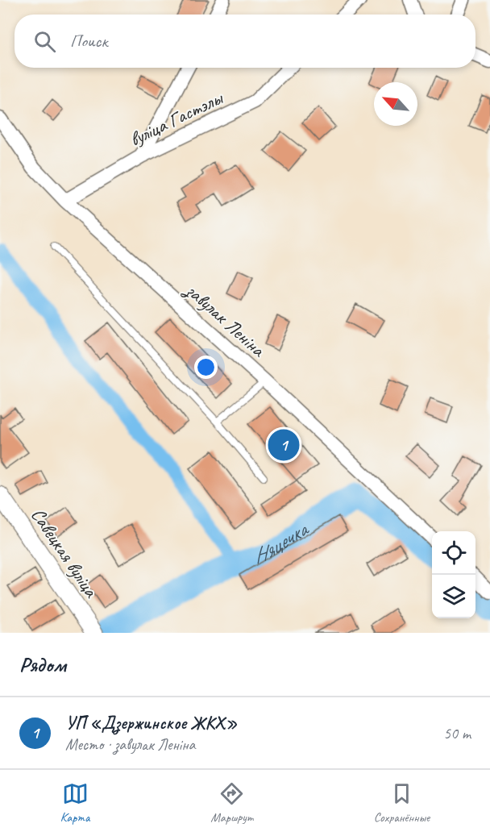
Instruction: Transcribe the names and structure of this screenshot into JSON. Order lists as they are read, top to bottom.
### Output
{
  "streets": {
    "street": ["вуліца Гастэлы", "завулак Леніна", "Савецкая вуліца"]
  },
  "crossings": [
    ["вуліца Гастэлы", "завулак Леніна"]
  ],
  "water": ["Няцечка"],
  "north": "top left",
  "page": {
    "search": "Поиск",
    "pins": "1",
    "heading": "Рядом",
    "list": [
      {
        "mark": "1",
        "name": "УП «Дзержинское ЖКХ»",
        "note": "Место · завулак Леніна",
        "value": "50 m"
      }
    ],
    "nav": ["Карта", "Маршрут", "Сохранённые"]
  }
}
